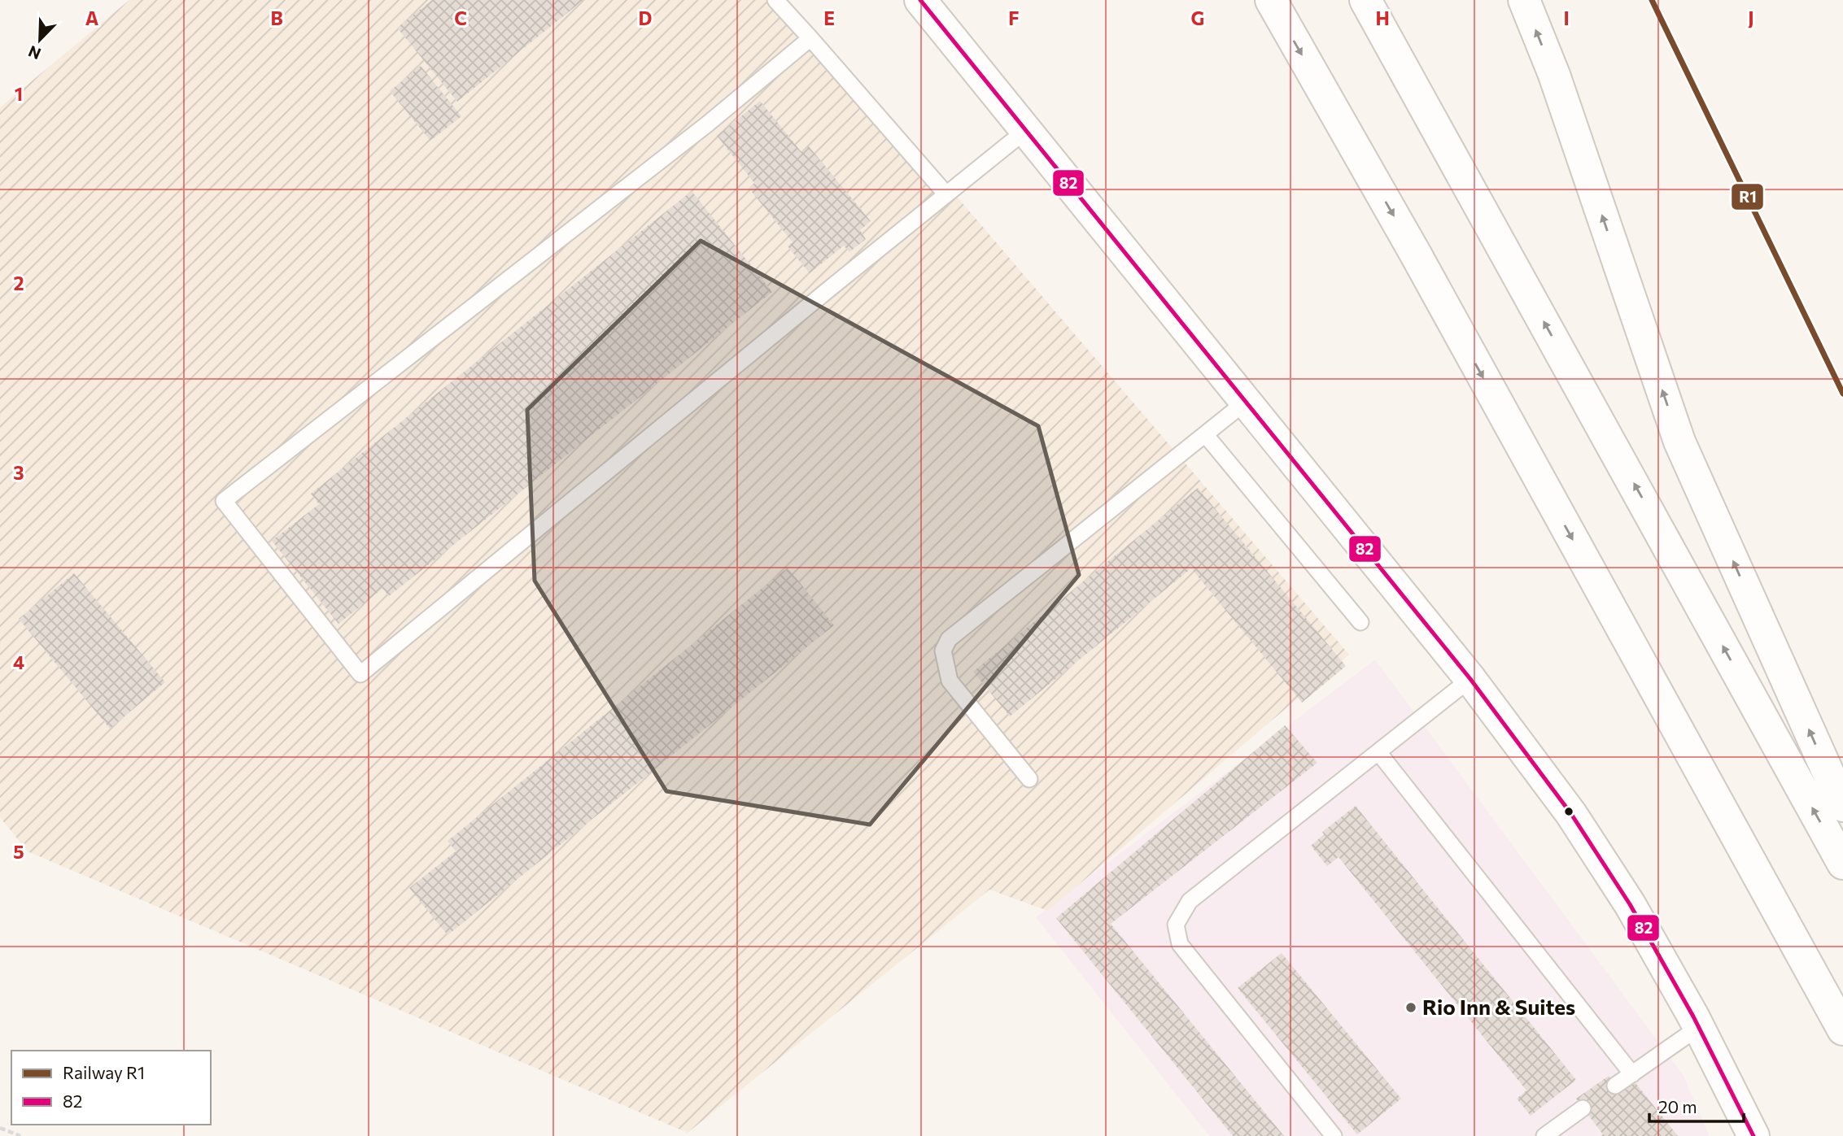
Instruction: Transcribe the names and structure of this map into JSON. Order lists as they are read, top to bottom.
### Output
{
  "places": ["Rio Inn & Suites"],
  "lines": ["rail line R1", "transit line 82"],
  "legend": ["Railway R1", "82"],
  "scale_bar": "20 m",
  "north": "bottom left",
  "grid": {
    "columns": [
      "A",
      "B",
      "C",
      "D",
      "E",
      "F",
      "G",
      "H",
      "I",
      "J"
    ],
    "rows": [
      "1",
      "2",
      "3",
      "4",
      "5"
    ]
  }
}
